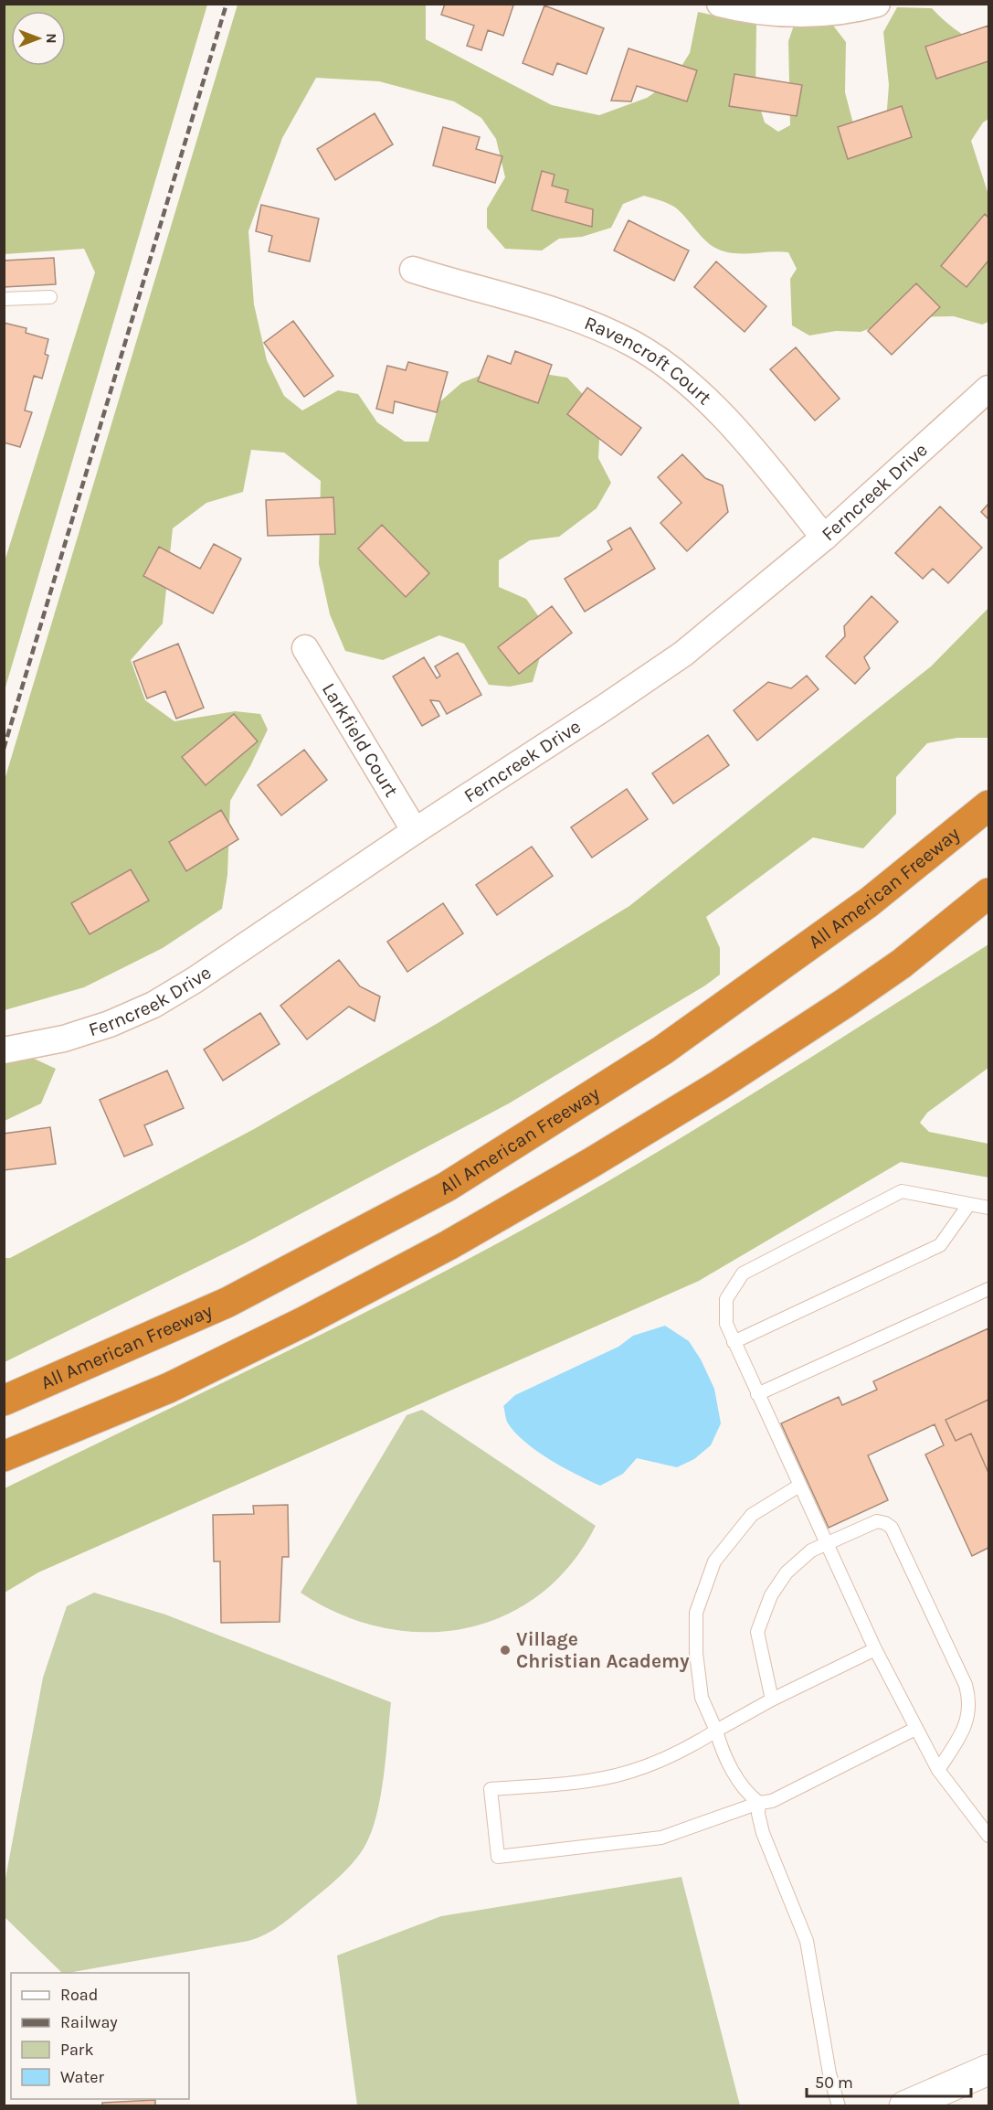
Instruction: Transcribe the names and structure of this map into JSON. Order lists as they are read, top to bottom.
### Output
{
  "streets": {
    "highway": ["All American Freeway"],
    "street": ["Ravencroft Court", "Ferncreek Drive", "Larkfield Court"]
  },
  "crossings": [
    ["Ravencroft Court", "Ferncreek Drive"],
    ["Ferncreek Drive", "Larkfield Court"]
  ],
  "places": ["Village Christian Academy"],
  "legend": [
    "Road",
    "Railway",
    "Park",
    "Water"
  ],
  "scale_bar": "50 m",
  "north": "right"
}
